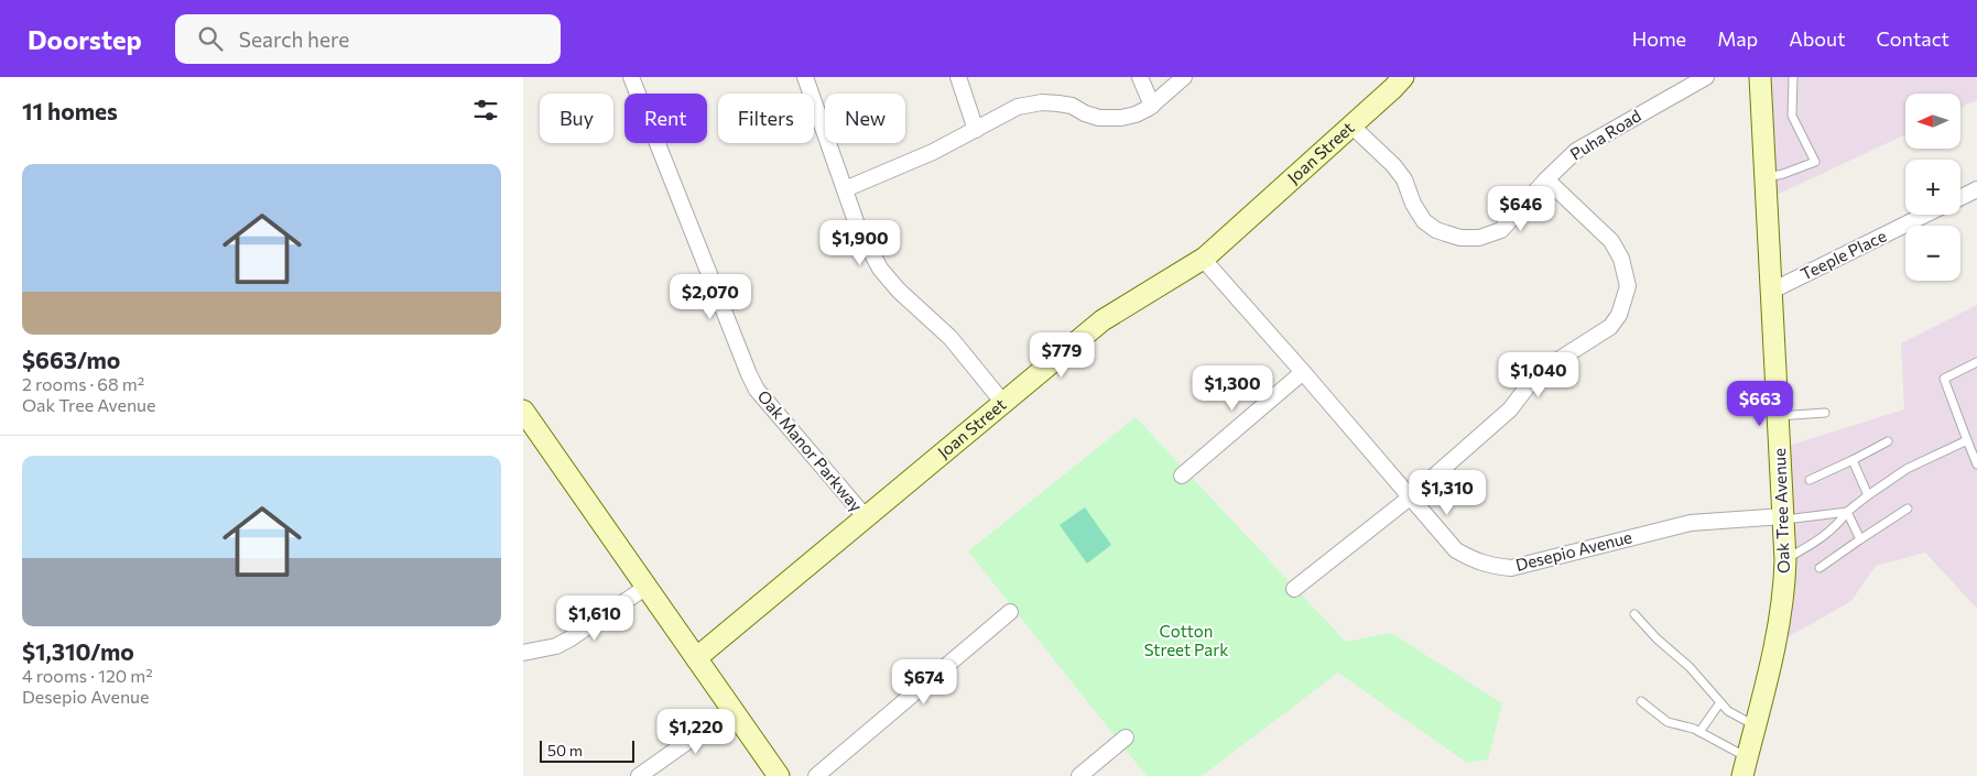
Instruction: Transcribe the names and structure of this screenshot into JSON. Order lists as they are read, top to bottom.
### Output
{
  "streets": {
    "street": [
      "Puha Road",
      "Joan Street",
      "Teeple Place",
      "Oak Manor Parkway",
      "Oak Tree Avenue",
      "Desepio Avenue"
    ]
  },
  "crossings": [
    ["Puha Road", "Joan Street"],
    ["Joan Street", "Oak Manor Parkway"],
    ["Joan Street", "Desepio Avenue"],
    ["Teeple Place", "Oak Tree Avenue"],
    ["Oak Tree Avenue", "Desepio Avenue"]
  ],
  "parks": ["Cotton Street Park"],
  "scale_bar": "50 m",
  "north": "left",
  "page": {
    "header": "Doorstep",
    "search": "Search here",
    "nav": [
      "Home",
      "Map",
      "About",
      "Contact"
    ],
    "heading": "11 homes",
    "map_buttons": ["+", "−"],
    "chip": [
      "Buy",
      "Rent",
      "Filters",
      "New"
    ],
    "list": [
      {
        "name": "$663/mo",
        "note": "2 rooms · 68 m² · Oak Tree Avenue"
      },
      {
        "name": "$1,310/mo",
        "note": "4 rooms · 120 m² · Desepio Avenue"
      }
    ],
    "price": [
      "$646",
      "$1,900",
      "$2,070",
      "$779",
      "$1,040",
      "$1,300",
      "$663",
      "$1,310",
      "$1,610",
      "$674",
      "$1,220"
    ],
    "scale": "50 m"
  }
}
